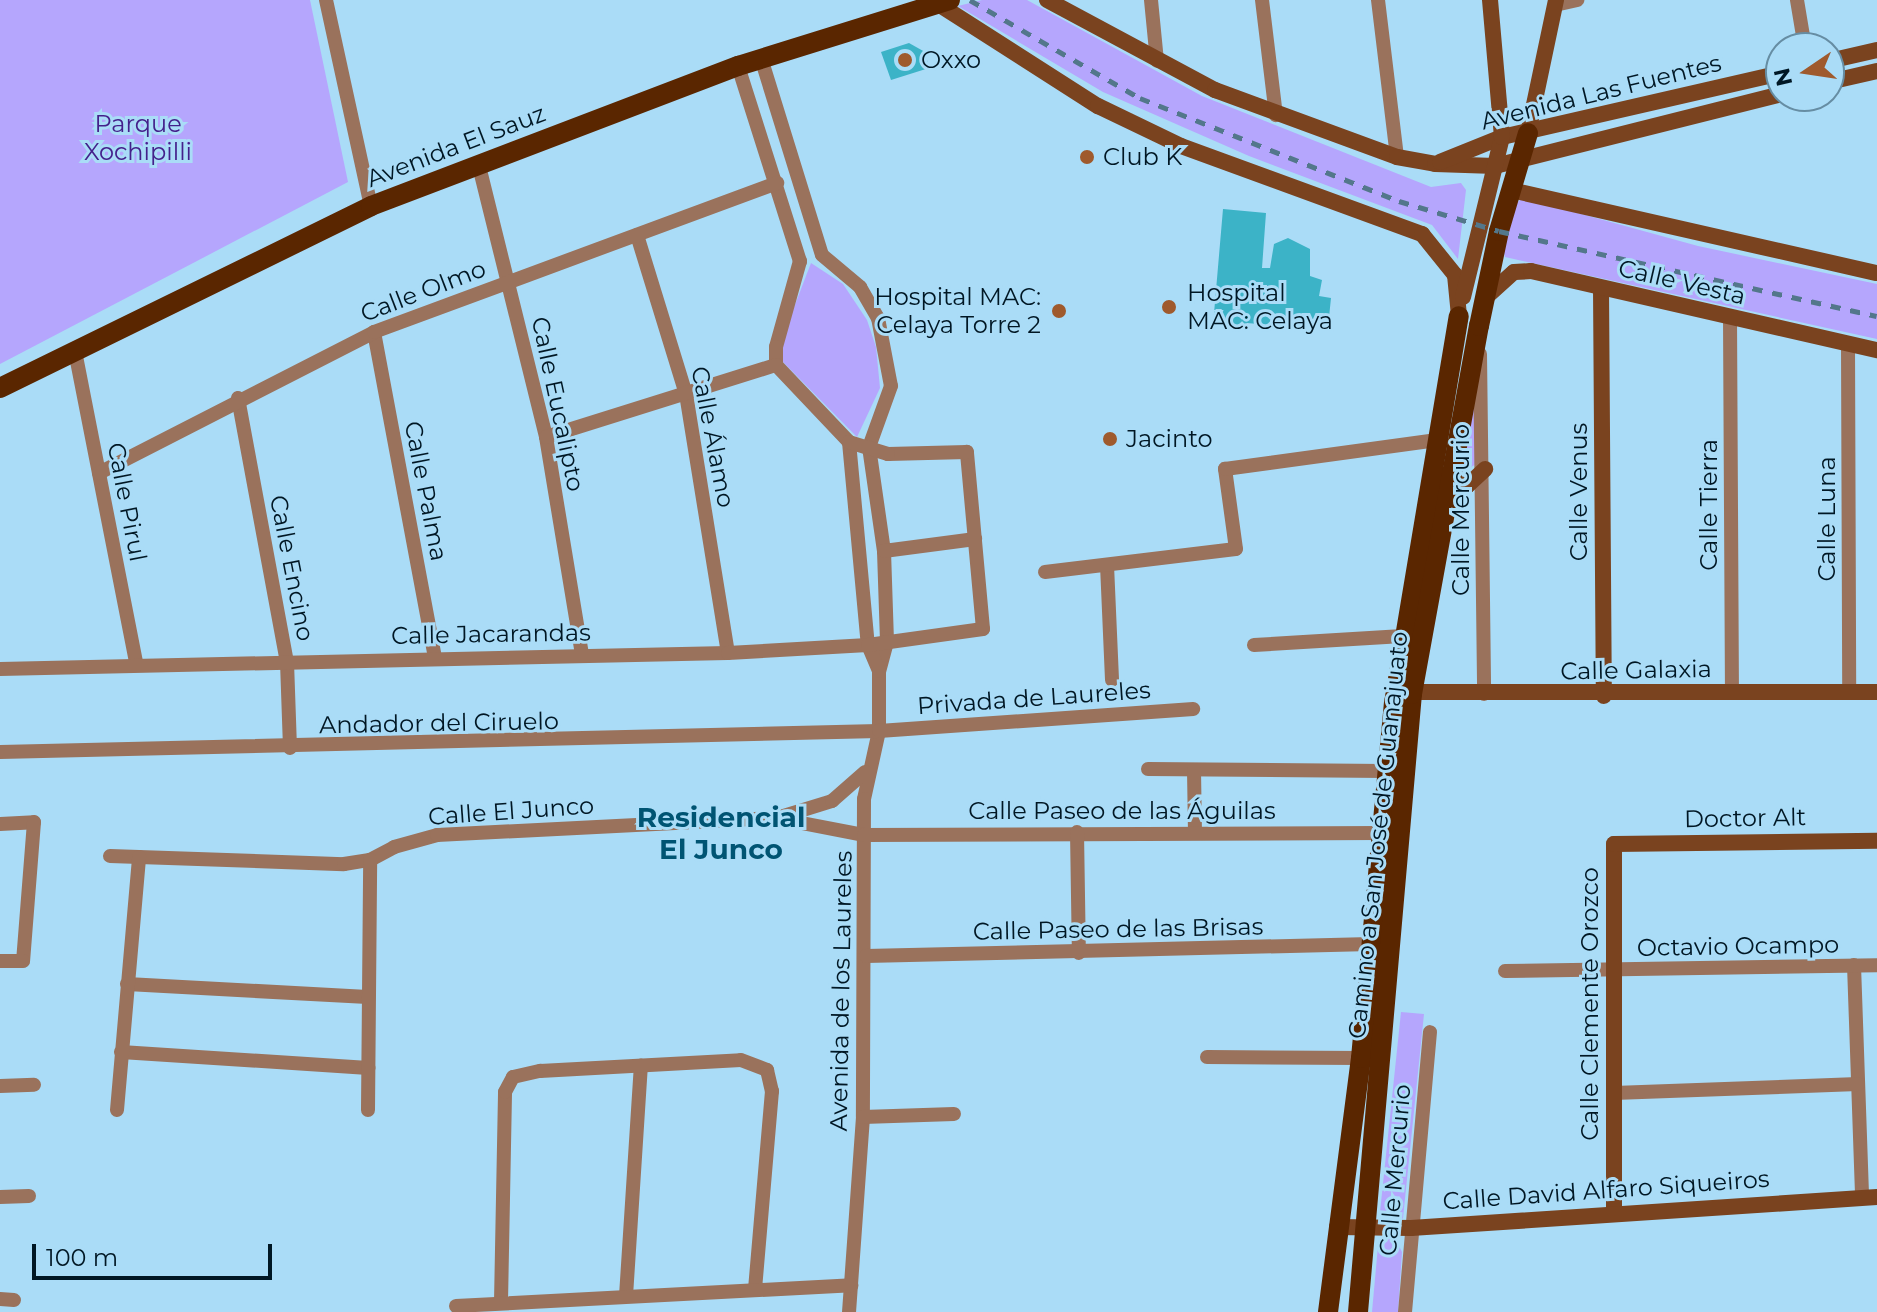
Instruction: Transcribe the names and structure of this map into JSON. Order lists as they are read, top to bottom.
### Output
{
  "streets": {
    "main road": [
      "Avenida Las Fuentes",
      "Avenida El Sauz",
      "Calle Vesta",
      "Calle Venus",
      "Calle Galaxia",
      "Doctor Alt",
      "Camino a San José de Guanajuato",
      "Calle Clemente Orozco",
      "Calle David Alfaro Siqueiros"
    ],
    "street": [
      "Calle Olmo",
      "Calle Eucalipto",
      "Calle Álamo",
      "Calle Palma",
      "Calle Pirul",
      "Calle Tierra",
      "Calle Mercurio",
      "Calle Luna",
      "Calle Encino",
      "Calle Jacarandas",
      "Privada de Laureles",
      "Andador del Ciruelo",
      "Calle El Junco",
      "Calle Paseo de las Águilas",
      "Calle Paseo de las Brisas",
      "Octavio Ocampo",
      "Avenida de los Laureles"
    ]
  },
  "crossings": [
    ["Avenida Las Fuentes", "Camino a San José de Guanajuato"],
    ["Avenida El Sauz", "Calle Eucalipto"],
    ["Avenida El Sauz", "Calle Pirul"],
    ["Avenida El Sauz", "Avenida de los Laureles"],
    ["Calle Vesta", "Calle Venus"],
    ["Calle Vesta", "Calle Tierra"],
    ["Calle Vesta", "Calle Luna"],
    ["Calle Vesta", "Camino a San José de Guanajuato"],
    ["Calle Olmo", "Calle Eucalipto"],
    ["Calle Olmo", "Calle Álamo"],
    ["Calle Olmo", "Calle Palma"],
    ["Calle Olmo", "Calle Pirul"],
    ["Calle Olmo", "Calle Encino"],
    ["Calle Eucalipto", "Calle Jacarandas"],
    ["Calle Álamo", "Calle Jacarandas"],
    ["Calle Palma", "Calle Jacarandas"],
    ["Calle Venus", "Calle Galaxia"],
    ["Calle Pirul", "Calle Jacarandas"],
    ["Calle Tierra", "Calle Galaxia"],
    ["Calle Mercurio", "Calle Galaxia"],
    ["Calle Mercurio", "Camino a San José de Guanajuato"],
    ["Calle Mercurio", "Calle David Alfaro Siqueiros"],
    ["Calle Luna", "Calle Galaxia"],
    ["Calle Encino", "Calle Jacarandas"],
    ["Calle Encino", "Andador del Ciruelo"],
    ["Calle Jacarandas", "Avenida de los Laureles"],
    ["Calle Galaxia", "Camino a San José de Guanajuato"],
    ["Privada de Laureles", "Andador del Ciruelo"],
    ["Privada de Laureles", "Avenida de los Laureles"],
    ["Andador del Ciruelo", "Avenida de los Laureles"],
    ["Calle El Junco", "Calle Paseo de las Águilas"],
    ["Calle El Junco", "Avenida de los Laureles"],
    ["Calle Paseo de las Águilas", "Camino a San José de Guanajuato"],
    ["Calle Paseo de las Águilas", "Avenida de los Laureles"],
    ["Doctor Alt", "Calle Clemente Orozco"],
    ["Camino a San José de Guanajuato", "Calle Paseo de las Brisas"],
    ["Camino a San José de Guanajuato", "Calle David Alfaro Siqueiros"],
    ["Calle Paseo de las Brisas", "Avenida de los Laureles"],
    ["Octavio Ocampo", "Calle Clemente Orozco"],
    ["Calle Clemente Orozco", "Calle David Alfaro Siqueiros"]
  ],
  "districts": ["Residencial El Junco"],
  "parks": ["Parque Xochipilli"],
  "places": [
    "Oxxo",
    "Club K",
    "Hospital MAC: Celaya",
    "Hospital MAC: Celaya Torre 2",
    "Jacinto"
  ],
  "scale_bar": "100 m",
  "north": "left"
}
